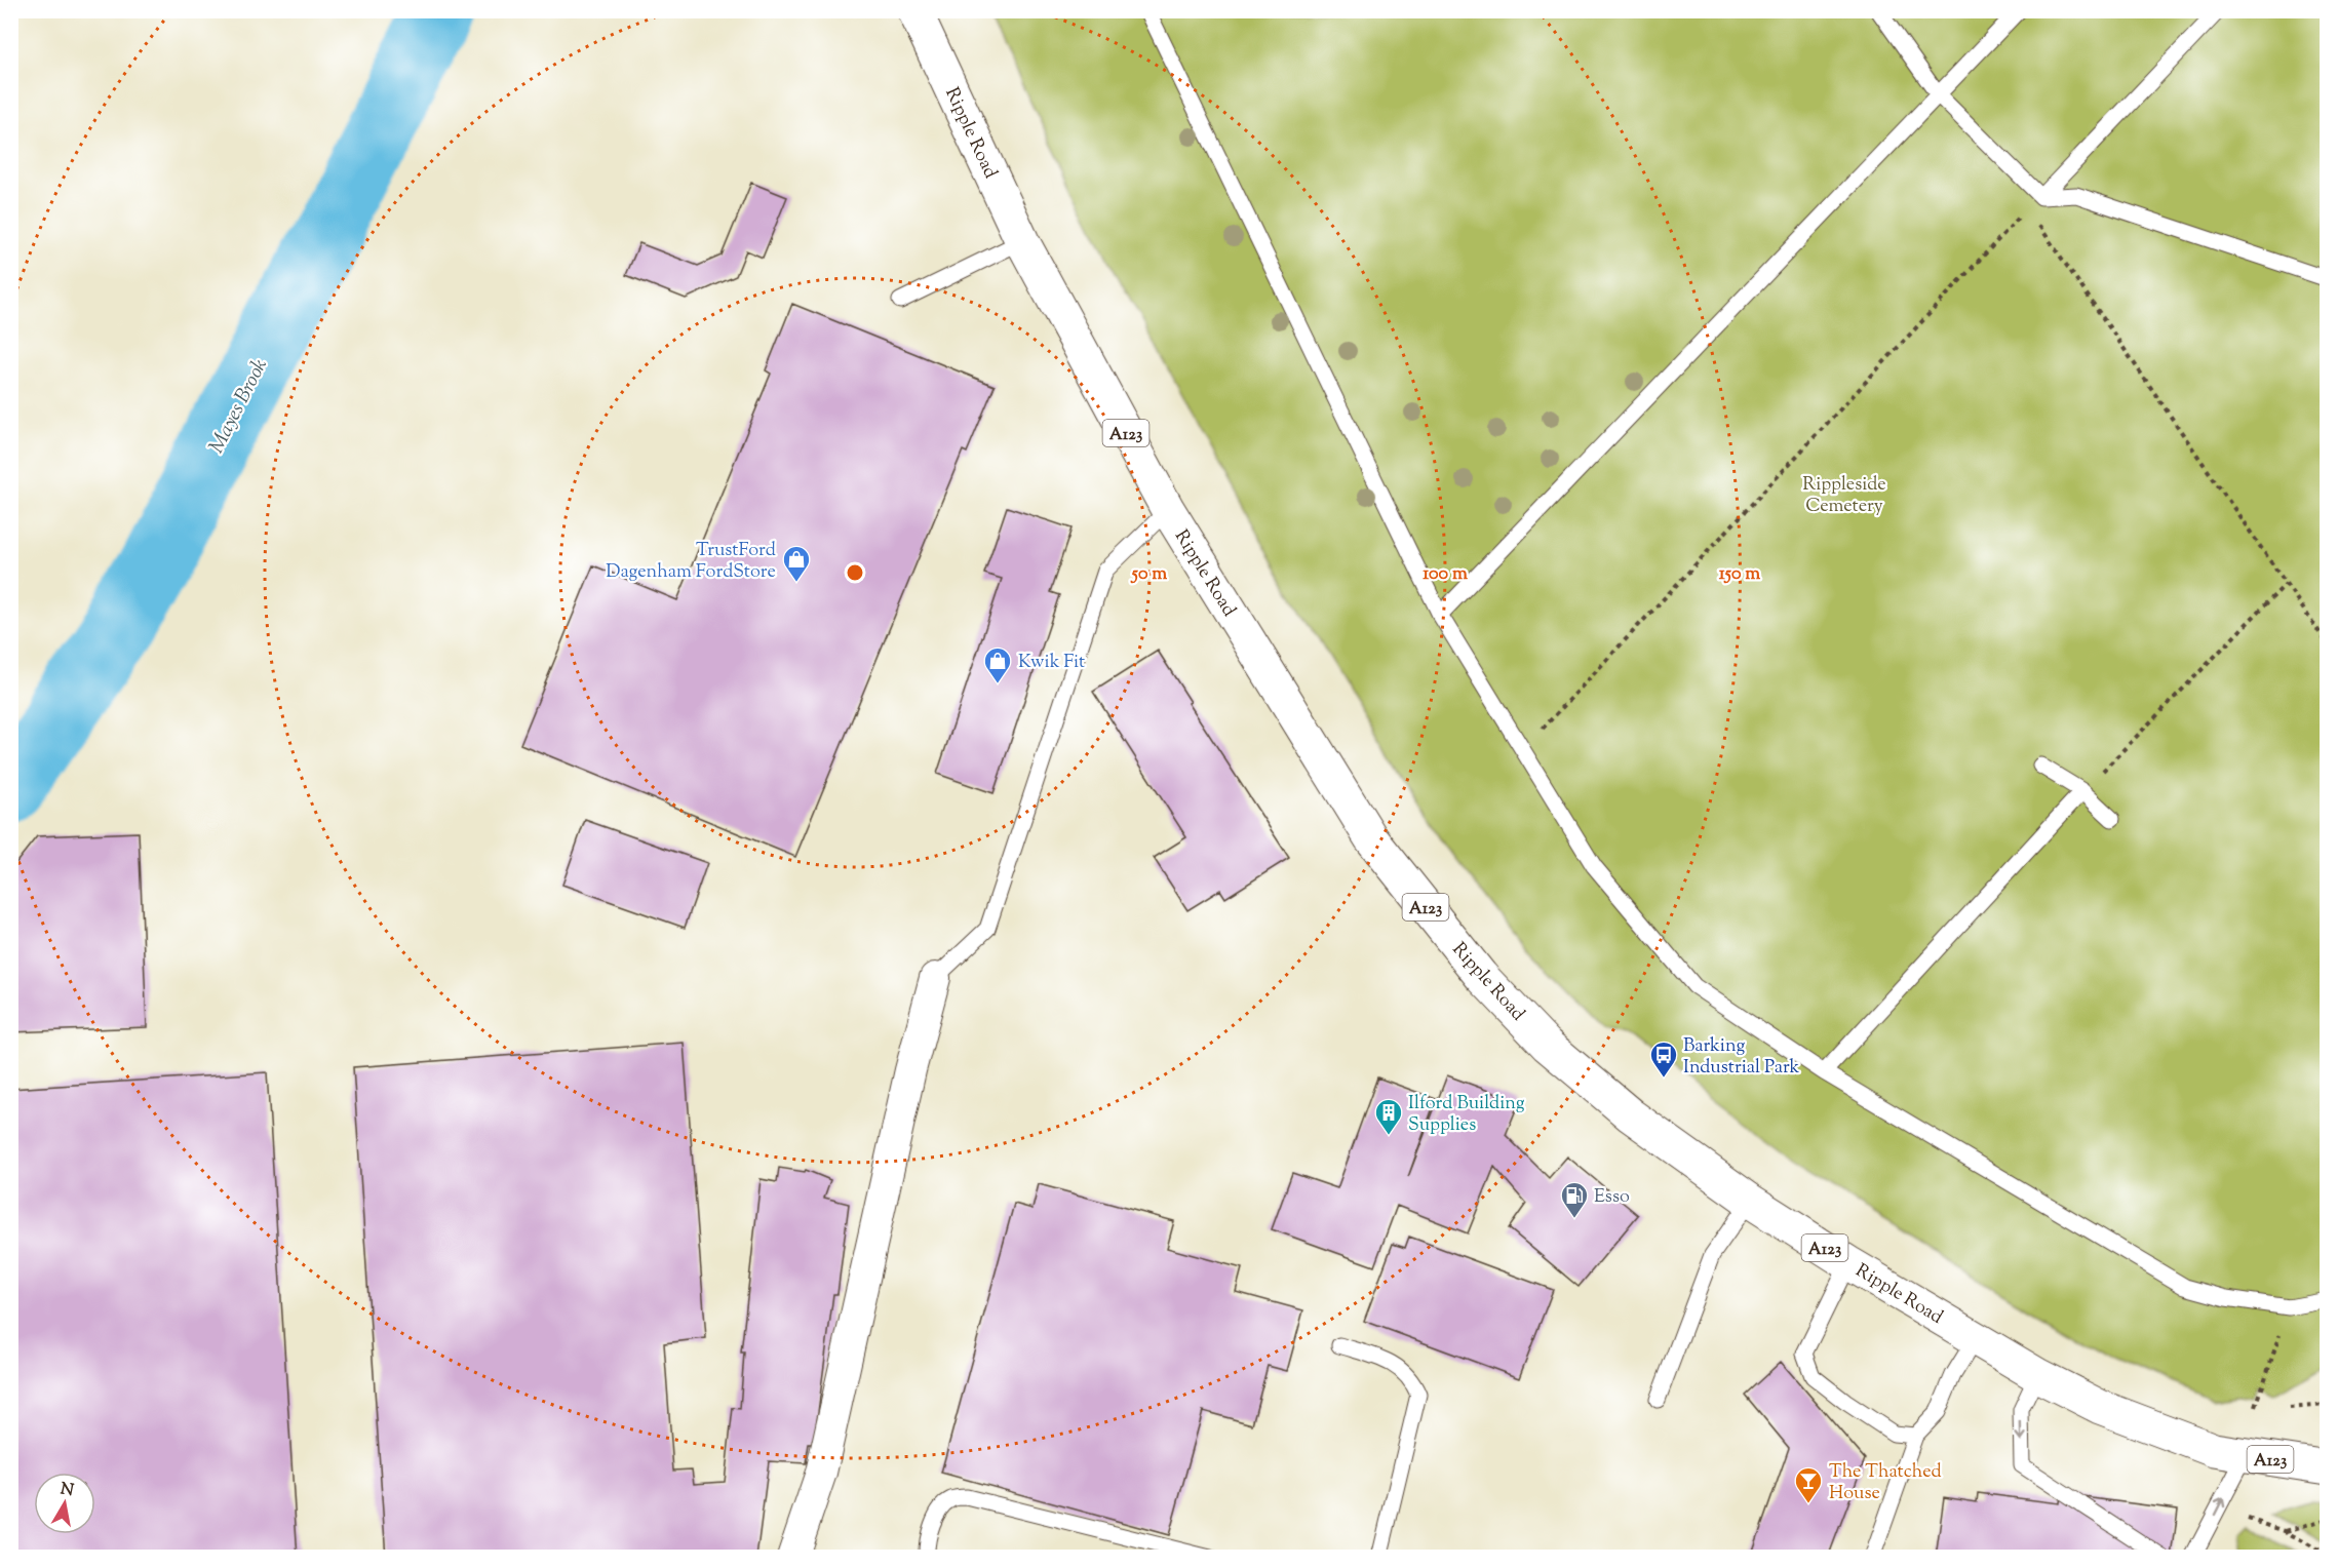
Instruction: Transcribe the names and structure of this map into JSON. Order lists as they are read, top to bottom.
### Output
{
  "streets": {
    "main road": ["Ripple Road", "A123"]
  },
  "water": ["Mayes Brook"],
  "parks": ["Rippleside Cemetery"],
  "places": {
    "shop": ["TrustFord Dagenham FordStore", "Kwik Fit"],
    "bus stop": ["Barking Industrial Park"],
    "building": ["Ilford Building Supplies"],
    "fuel station": ["Esso"],
    "bar": ["The Thatched House"]
  },
  "north": "top",
  "rings": ["50 m", "100 m", "150 m"]
}
